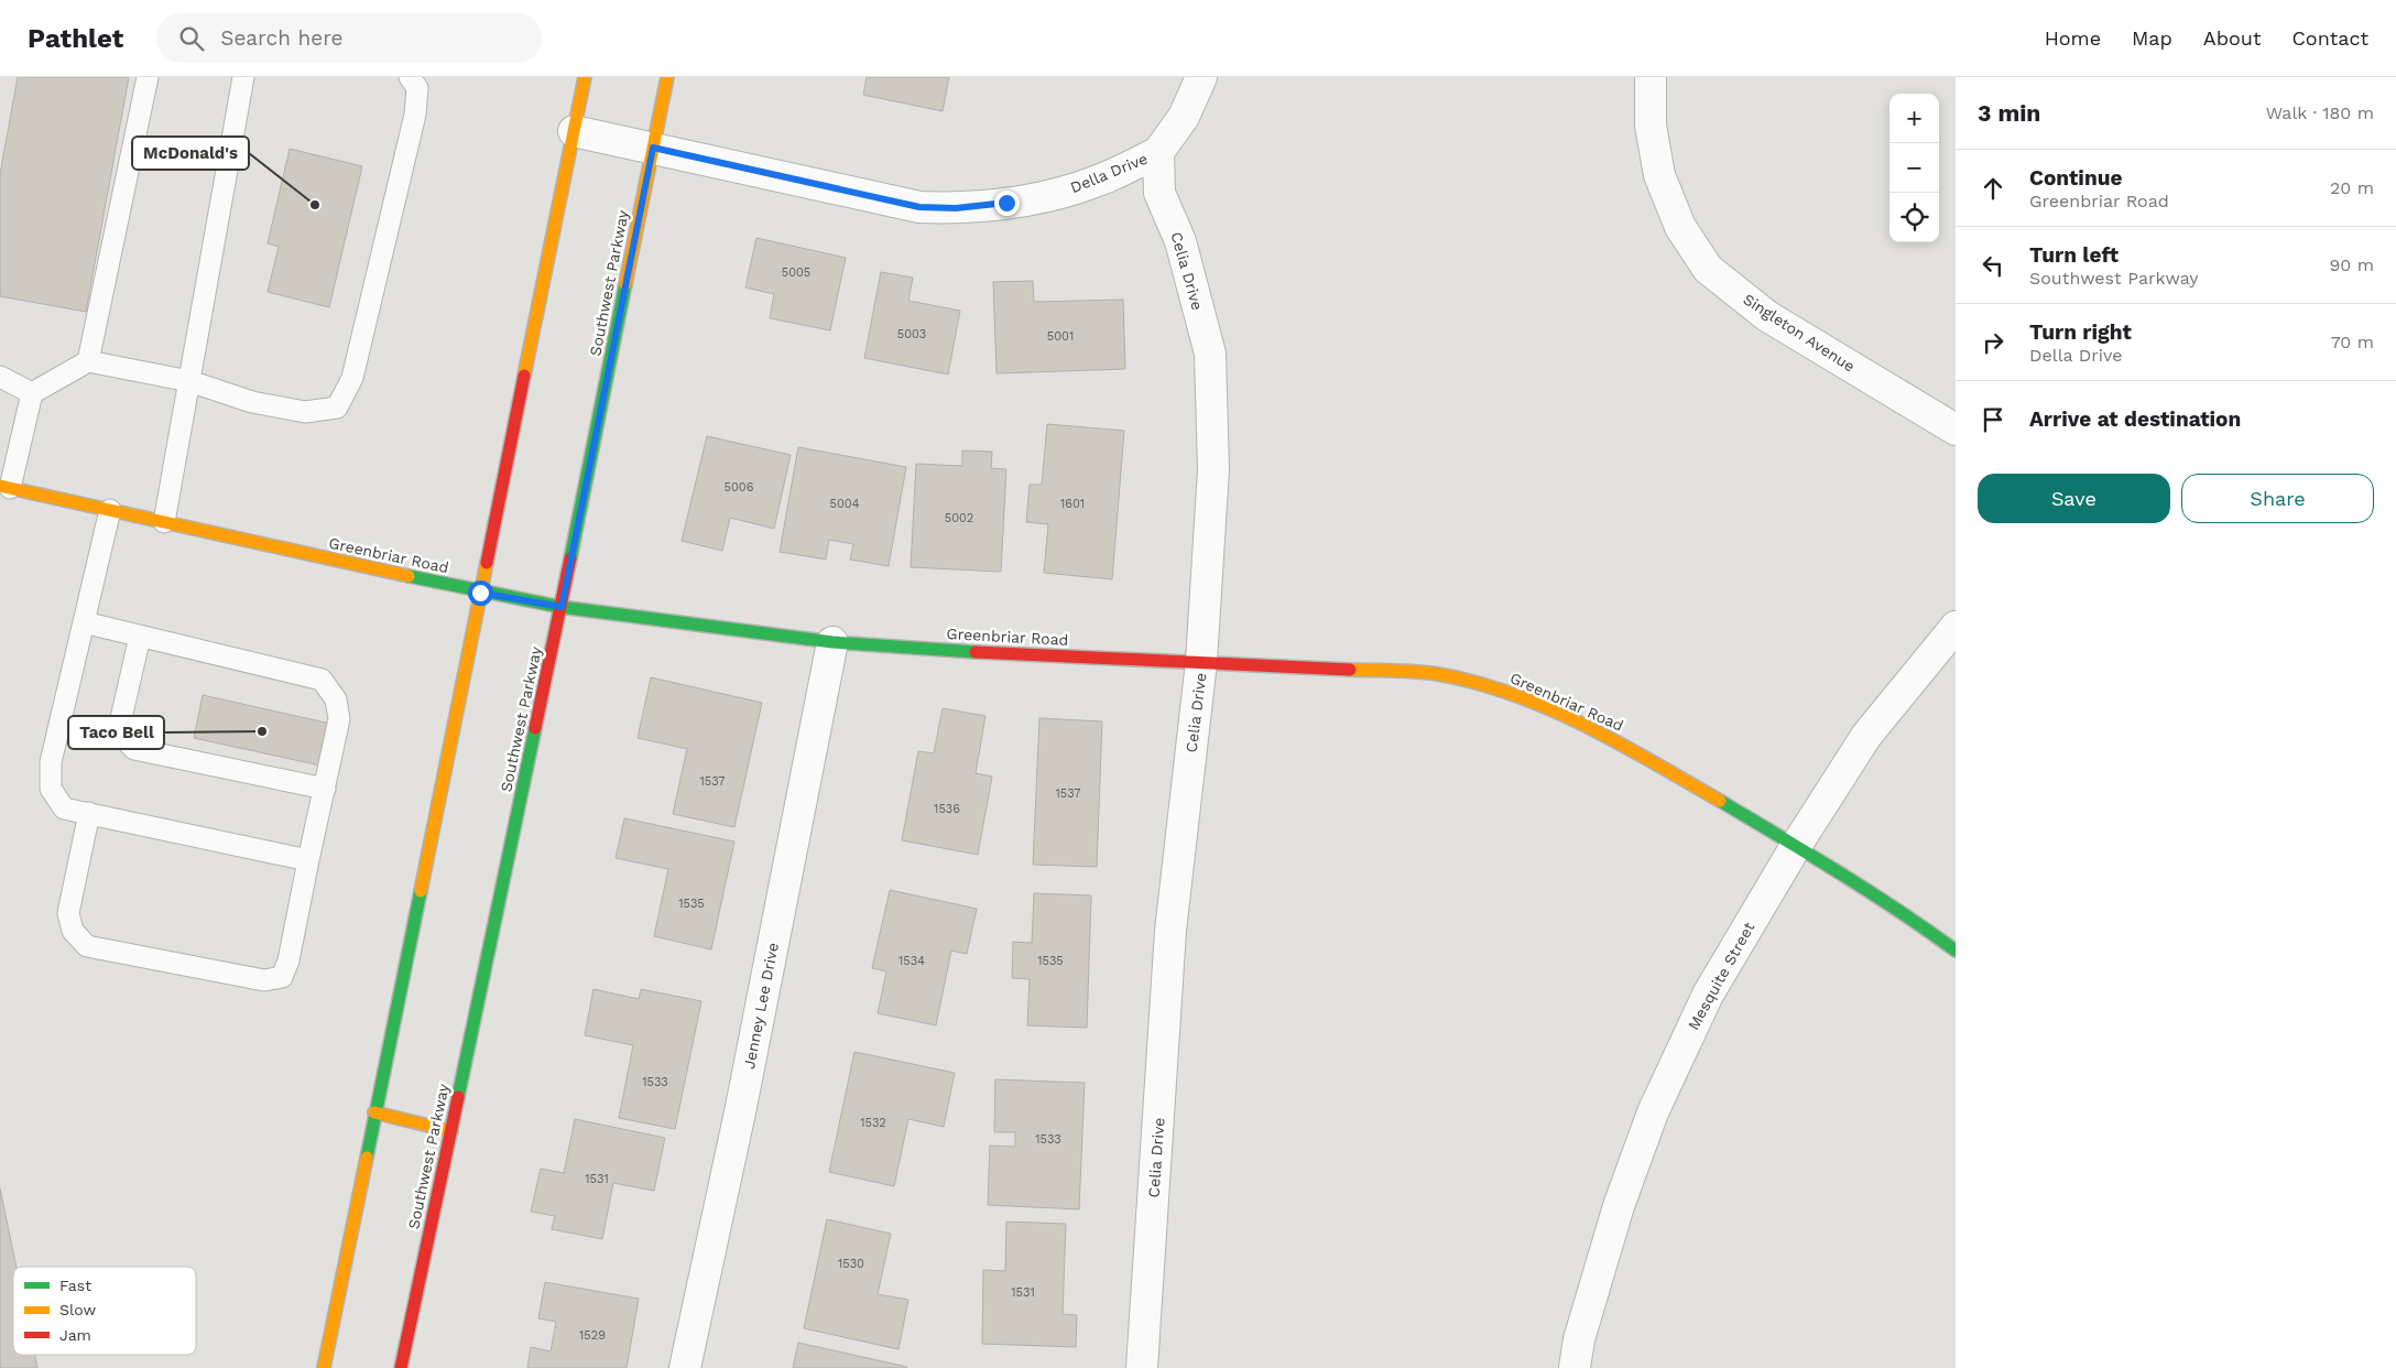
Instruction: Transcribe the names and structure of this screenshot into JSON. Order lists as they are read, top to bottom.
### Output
{
  "streets": {
    "main road": ["Southwest Parkway", "Greenbriar Road"],
    "street": [
      "Della Drive",
      "Celia Drive",
      "Singleton Avenue",
      "Mesquite Street",
      "Jenney Lee Drive"
    ]
  },
  "crossings": [
    ["Della Drive", "Celia Drive"],
    ["Della Drive", "Southwest Parkway"],
    ["Celia Drive", "Greenbriar Road"],
    ["Southwest Parkway", "Greenbriar Road"],
    ["Greenbriar Road", "Mesquite Street"],
    ["Greenbriar Road", "Jenney Lee Drive"]
  ],
  "places": ["McDonald's", "Taco Bell"],
  "house_numbers": [
    "5005",
    "5003",
    "5001",
    "5006",
    "5004",
    "1601",
    "5002",
    "1537",
    "1537",
    "1536",
    "1535",
    "1534",
    "1535",
    "1533",
    "1532",
    "1533",
    "1531",
    "1530",
    "1531",
    "1529"
  ],
  "legend": ["Fast", "Slow", "Jam"],
  "page": {
    "header": "Pathlet",
    "search": "Search here",
    "nav": [
      "Home",
      "Map",
      "About",
      "Contact"
    ],
    "heading": ["3 min", "Walk · 180 m"],
    "map_buttons": ["+", "−"],
    "list": [
      ["Continue", "Greenbriar Road", "20 m"],
      ["Turn left", "Southwest Parkway", "90 m"],
      ["Turn right", "Della Drive", "70 m"],
      "Arrive at destination"
    ],
    "buttons": ["Save", "Share"]
  }
}
